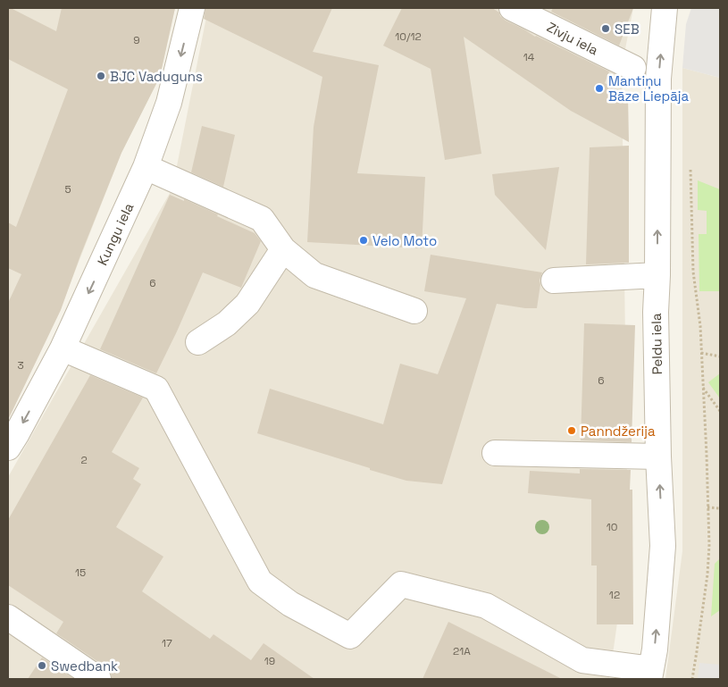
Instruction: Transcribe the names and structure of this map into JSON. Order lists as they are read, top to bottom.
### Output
{
  "streets": {
    "street": ["Zivju iela", "Kungu iela", "Peldu iela"]
  },
  "one_way": ["Kungu iela", "Peldu iela"],
  "places": [
    "SEB",
    "BJC Vaduguns",
    "Mantiņu Bāze Liepāja",
    "Velo Moto",
    "Panndžerija",
    "Swedbank"
  ],
  "house_numbers": [
    "10/12",
    "9",
    "14",
    "5",
    "6",
    "3",
    "6",
    "2",
    "10",
    "15",
    "12",
    "17",
    "21A",
    "19"
  ]
}
